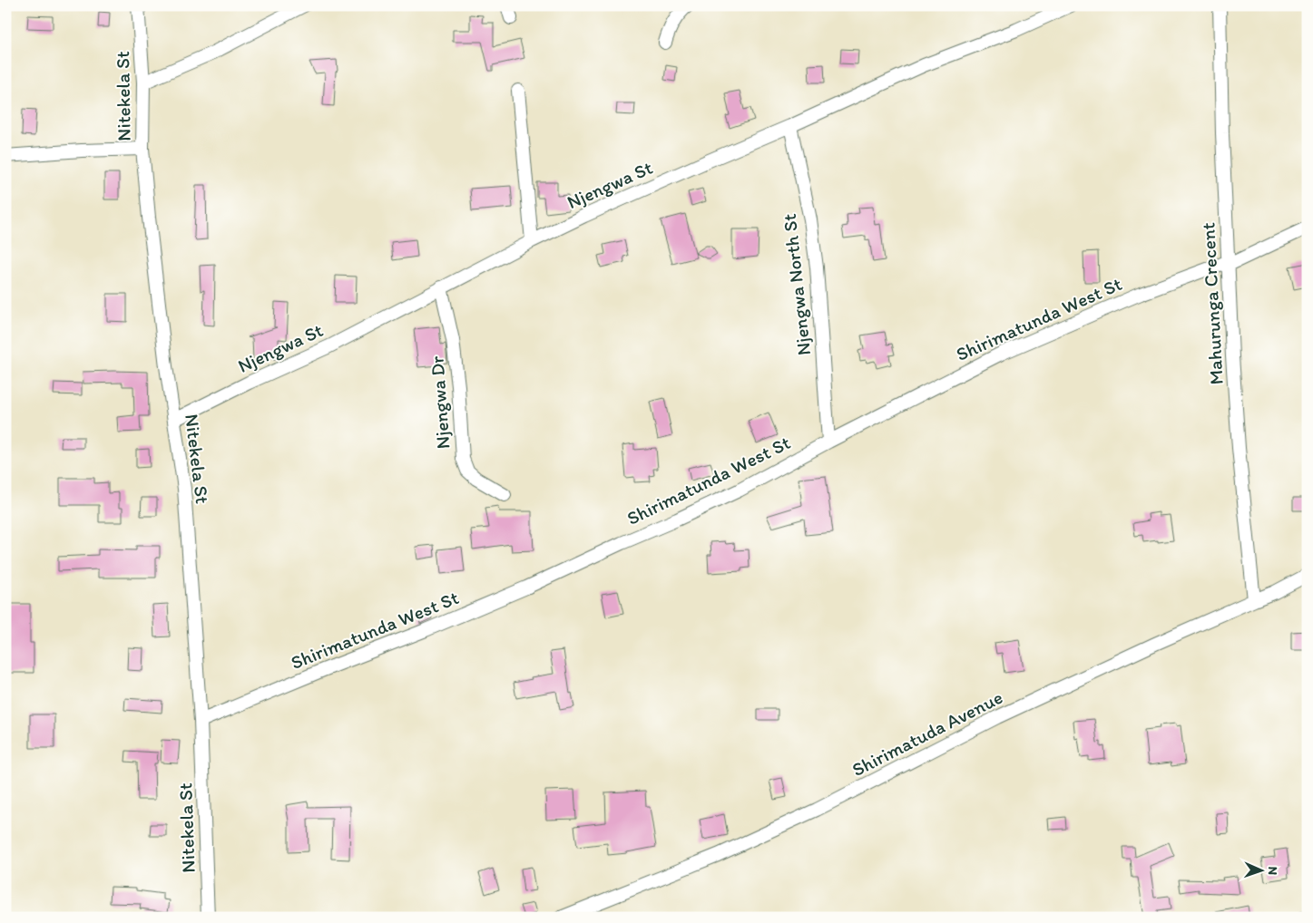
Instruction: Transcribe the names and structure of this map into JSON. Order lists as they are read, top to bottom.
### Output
{
  "streets": {
    "street": [
      "Nitekela St",
      "Njengwa St",
      "Njengwa North St",
      "Mahurunga Crecent",
      "Shirimatunda West St",
      "Njengwa Dr",
      "Shirimatuda Avenue"
    ]
  },
  "crossings": [
    ["Nitekela St", "Njengwa St"],
    ["Nitekela St", "Shirimatunda West St"],
    ["Njengwa St", "Njengwa North St"],
    ["Njengwa St", "Njengwa Dr"],
    ["Njengwa North St", "Shirimatunda West St"],
    ["Mahurunga Crecent", "Shirimatunda West St"],
    ["Mahurunga Crecent", "Shirimatuda Avenue"]
  ],
  "north": "right"
}
